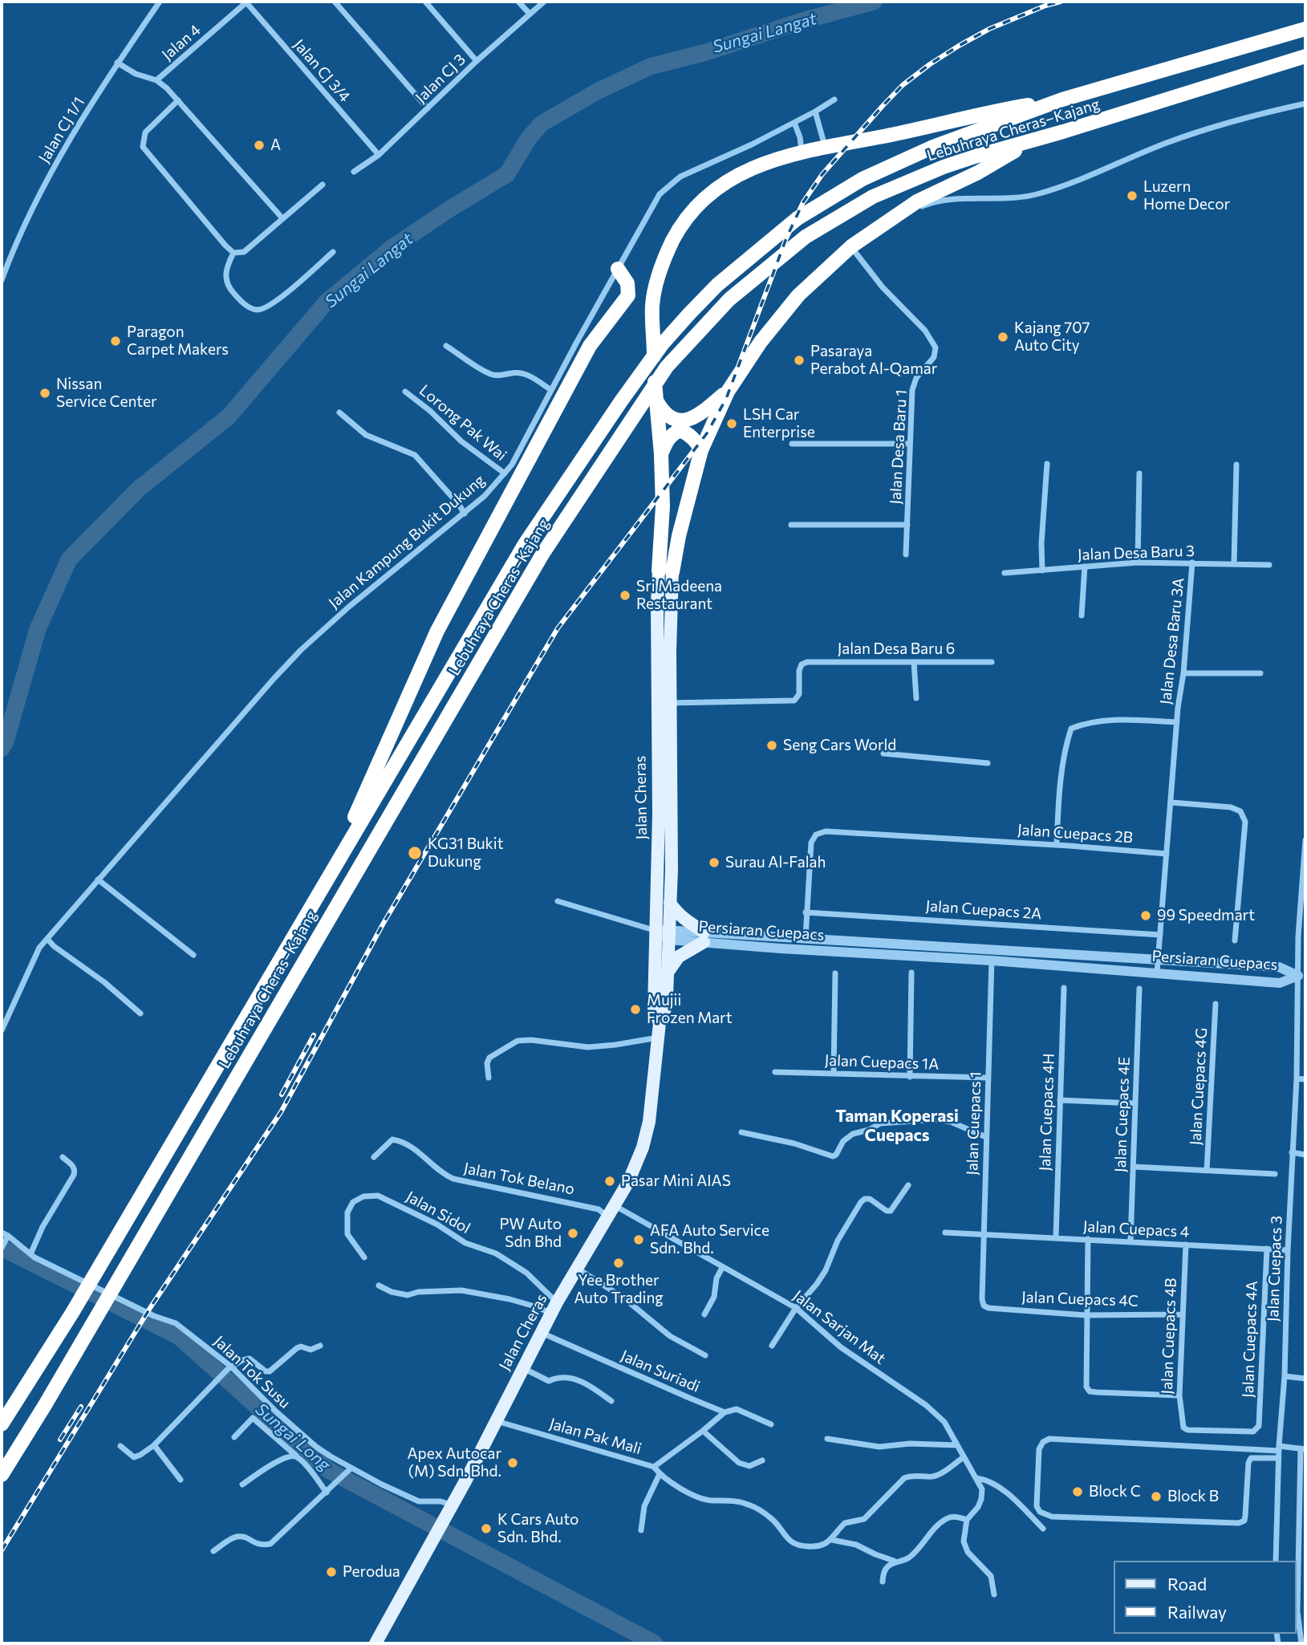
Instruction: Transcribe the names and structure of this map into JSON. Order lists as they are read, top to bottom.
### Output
{
  "streets": {
    "highway": ["Lebuhraya Cheras–Kajang"],
    "main road": ["Jalan Cheras"],
    "street": [
      "Jalan 4",
      "Jalan CJ 3/4",
      "Jalan CJ 3",
      "Jalan CJ 1/1",
      "Lorong Pak Wai",
      "Jalan Desa Baru 1",
      "Jalan Kampung Bukit Dukung",
      "Jalan Desa Baru 3",
      "Jalan Desa Baru 3A",
      "Jalan Desa Baru 6",
      "Jalan Cuepacs 2B",
      "Jalan Cuepacs 2A",
      "Persiaran Cuepacs",
      "Jalan Cuepacs 1A",
      "Jalan Cuepacs 4G",
      "Jalan Cuepacs 4H",
      "Jalan Cuepacs 4E",
      "Jalan Cuepacs 1",
      "Jalan Tok Belano",
      "Jalan Sidol",
      "Jalan Cuepacs 4",
      "Jalan Cuepacs 3",
      "Jalan Cuepacs 4C",
      "Jalan Sarjan Mat",
      "Jalan Cuepacs 4B",
      "Jalan Cuepacs 4A",
      "Jalan Suriadi",
      "Jalan Tok Susu",
      "Jalan Pak Mali"
    ]
  },
  "crossings": [
    ["Jalan 4", "Jalan CJ 3/4"],
    ["Jalan CJ 3/4", "Jalan CJ 3"],
    ["Lorong Pak Wai", "Jalan Kampung Bukit Dukung"],
    ["Jalan Desa Baru 3", "Jalan Desa Baru 3A"],
    ["Jalan Desa Baru 3A", "Jalan Cuepacs 2B"],
    ["Jalan Desa Baru 3A", "Jalan Cuepacs 2A"],
    ["Jalan Desa Baru 3A", "Persiaran Cuepacs"],
    ["Jalan Desa Baru 6", "Jalan Cheras"],
    ["Jalan Cheras", "Persiaran Cuepacs"],
    ["Jalan Cheras", "Jalan Tok Belano"],
    ["Jalan Cheras", "Jalan Sidol"],
    ["Jalan Cheras", "Jalan Sarjan Mat"],
    ["Jalan Cheras", "Jalan Suriadi"],
    ["Jalan Cheras", "Jalan Tok Susu"],
    ["Jalan Cheras", "Jalan Pak Mali"],
    ["Jalan Cuepacs 2B", "Jalan Cuepacs 2A"],
    ["Persiaran Cuepacs", "Jalan Cuepacs 1"],
    ["Persiaran Cuepacs", "Jalan Cuepacs 3"],
    ["Jalan Cuepacs 1A", "Jalan Cuepacs 1"],
    ["Jalan Cuepacs 4H", "Jalan Cuepacs 4"],
    ["Jalan Cuepacs 4E", "Jalan Cuepacs 4"],
    ["Jalan Cuepacs 1", "Jalan Cuepacs 4"],
    ["Jalan Cuepacs 1", "Jalan Cuepacs 4C"],
    ["Jalan Tok Belano", "Jalan Sarjan Mat"],
    ["Jalan Cuepacs 4", "Jalan Cuepacs 3"],
    ["Jalan Cuepacs 4", "Jalan Cuepacs 4B"],
    ["Jalan Cuepacs 4", "Jalan Cuepacs 4A"],
    ["Jalan Cuepacs 4C", "Jalan Cuepacs 4B"],
    ["Jalan Sarjan Mat", "Jalan Pak Mali"],
    ["Jalan Cuepacs 4B", "Jalan Cuepacs 4A"]
  ],
  "districts": ["Taman Koperasi Cuepacs"],
  "water": ["Sungai Langat", "Sungai Long"],
  "places": [
    "A",
    "Luzern Home Decor",
    "Kajang 707 Auto City",
    "Paragon Carpet Makers",
    "Pasaraya Perabot Al-Qamar",
    "Nissan Service Center",
    "LSH Car Enterprise",
    "Sri Madeena Restaurant",
    "Seng Cars World",
    "KG31 Bukit Dukung",
    "Surau Al-Falah",
    "99 Speedmart",
    "Mujii Frozen Mart",
    "Pasar Mini AIAS",
    "PW Auto Sdn Bhd",
    "AFA Auto Service Sdn. Bhd.",
    "Yee Brother Auto Trading",
    "Apex Autocar (M) Sdn. Bhd.",
    "Block C",
    "Block B",
    "K Cars Auto Sdn. Bhd.",
    "Perodua"
  ],
  "legend": ["Road", "Railway"]
}
